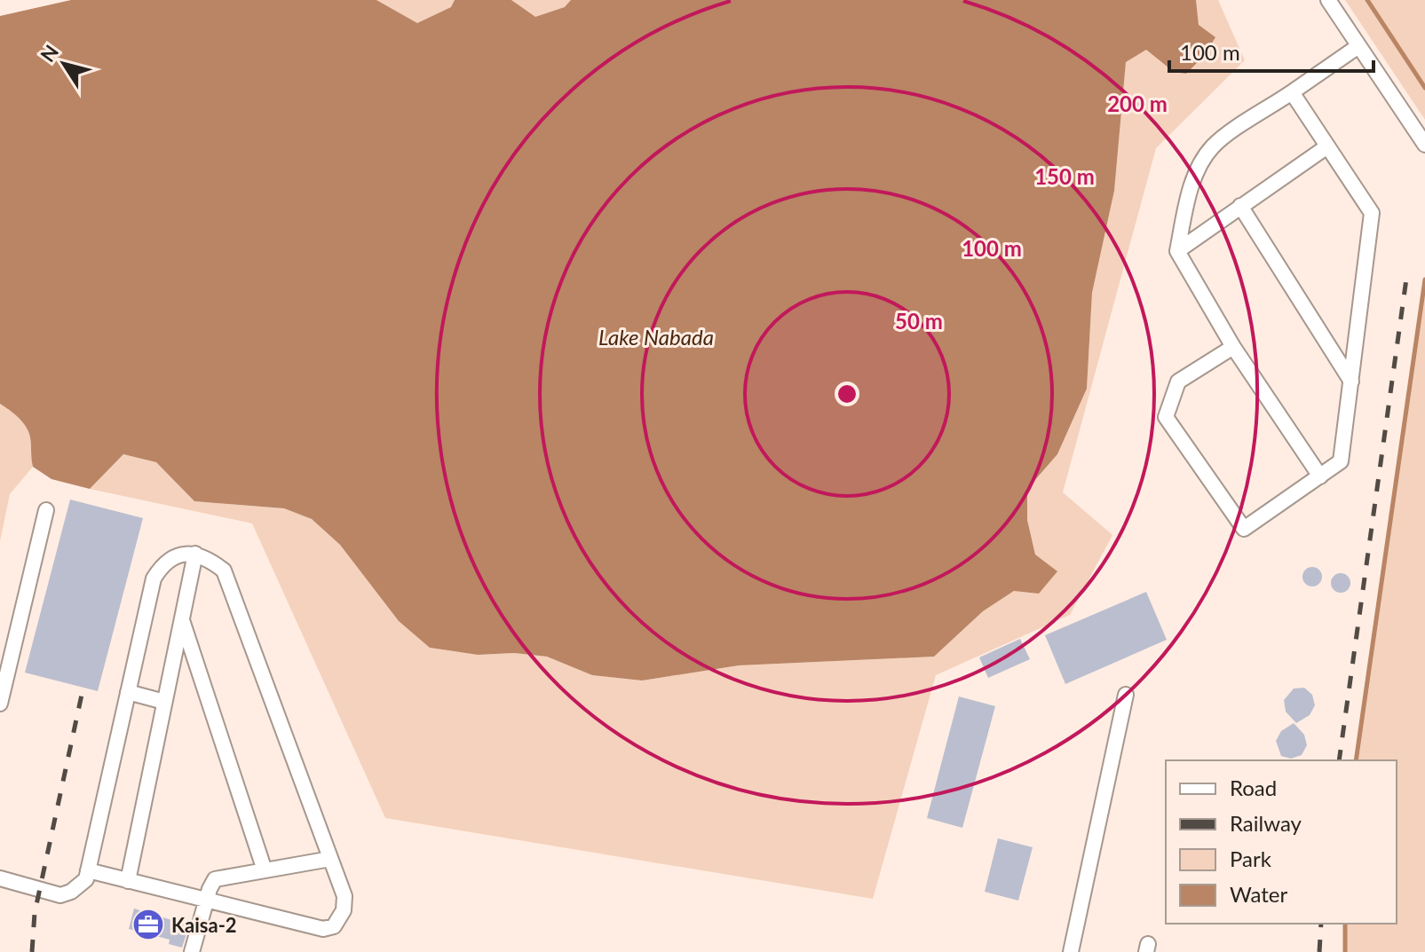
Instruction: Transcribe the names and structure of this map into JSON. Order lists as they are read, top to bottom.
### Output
{
  "water": ["Lake Nabada"],
  "places": {
    "office": ["Kaisa-2"]
  },
  "legend": [
    "Road",
    "Railway",
    "Park",
    "Water"
  ],
  "scale_bar": "100 m",
  "north": "top left",
  "rings": [
    "200 m",
    "150 m",
    "100 m",
    "50 m"
  ]
}
